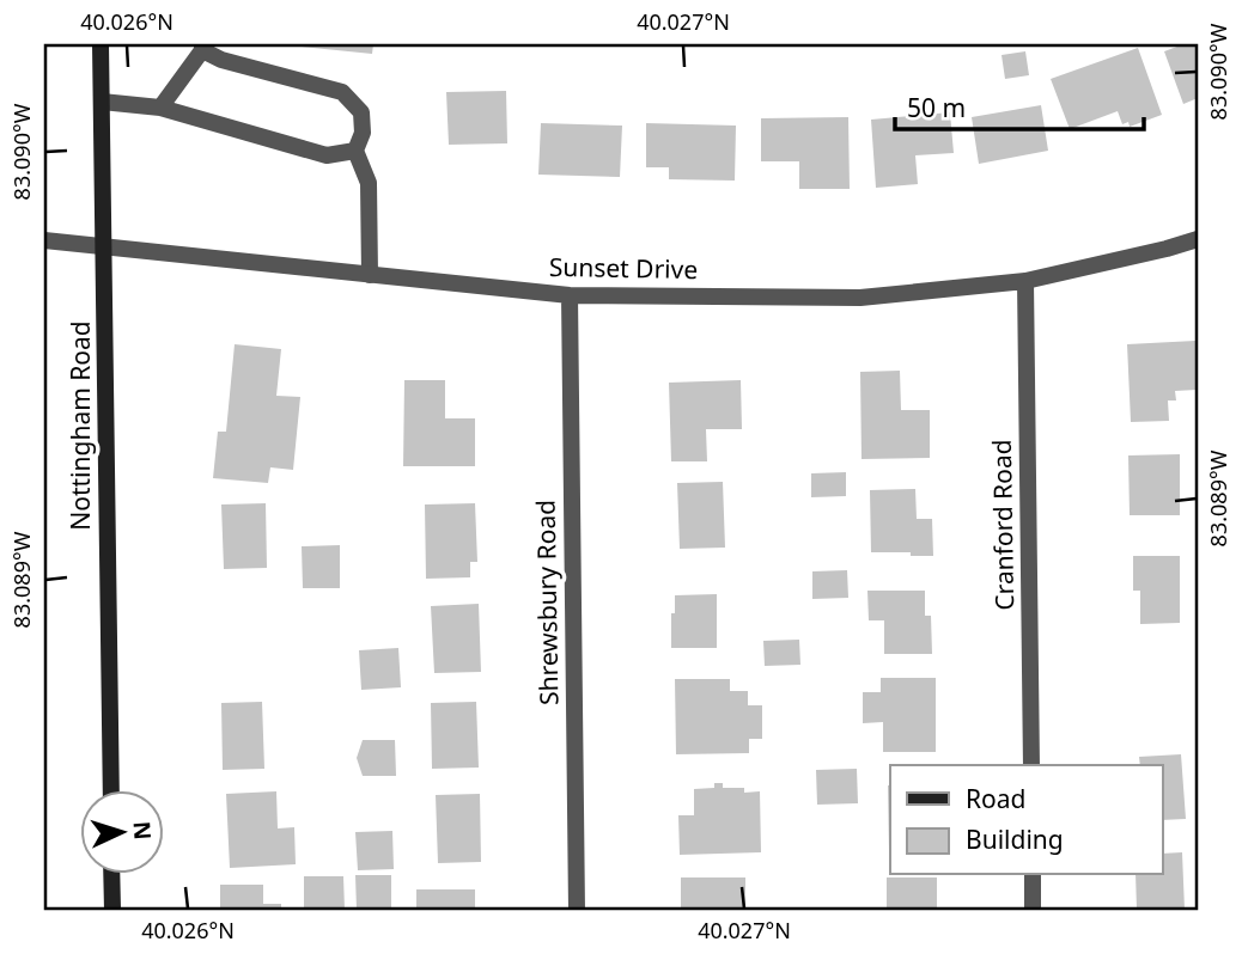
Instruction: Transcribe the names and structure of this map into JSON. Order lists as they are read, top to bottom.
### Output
{
  "streets": {
    "street": [
      "Sunset Drive",
      "Nottingham Road",
      "Cranford Road",
      "Shrewsbury Road"
    ]
  },
  "crossings": [
    ["Sunset Drive", "Nottingham Road"],
    ["Sunset Drive", "Cranford Road"],
    ["Sunset Drive", "Shrewsbury Road"]
  ],
  "legend": ["Road", "Building"],
  "scale_bar": "50 m",
  "north": "right",
  "coordinates": [
    "40.026°N",
    "40.027°N",
    "83.090°W",
    "83.089°W"
  ]
}
